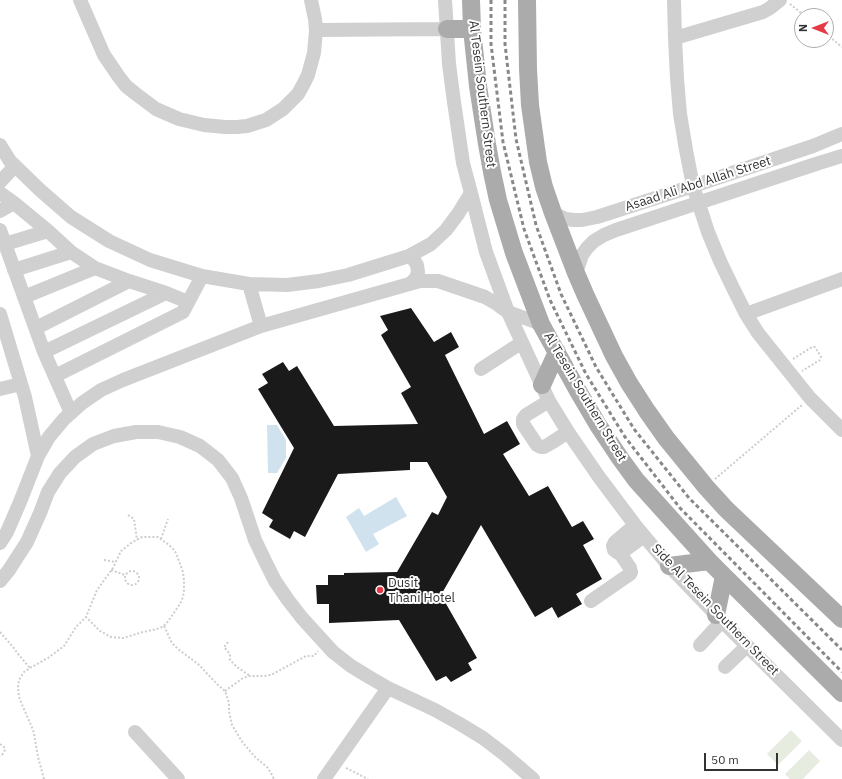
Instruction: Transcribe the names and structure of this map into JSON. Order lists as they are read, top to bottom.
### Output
{
  "streets": {
    "main road": ["Al Tesein Southern Street"],
    "street": ["Asaad Ali Abd Allah Street", "Side Al Tesein Southern Street"]
  },
  "places": ["Dusit Thani Hotel"],
  "scale_bar": "50 m",
  "north": "left"
}
